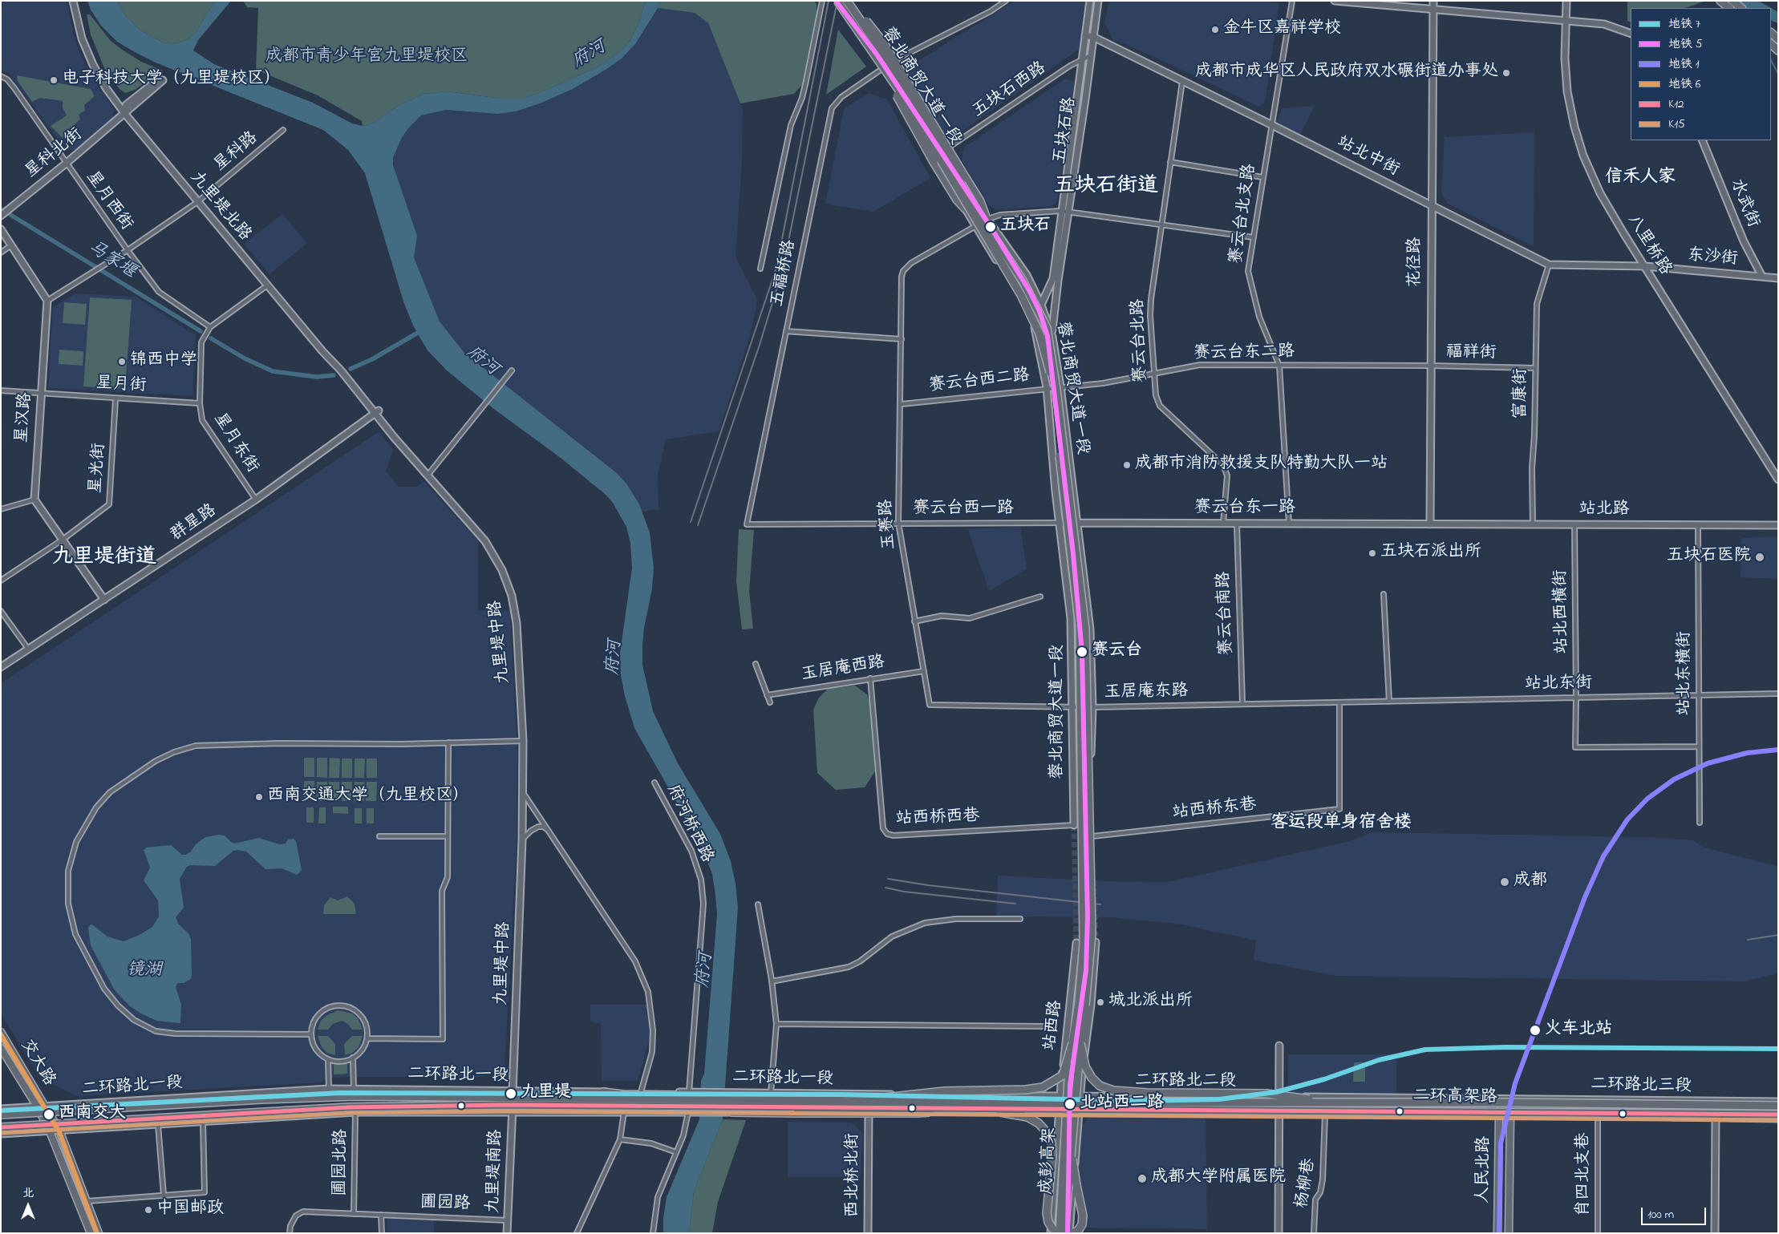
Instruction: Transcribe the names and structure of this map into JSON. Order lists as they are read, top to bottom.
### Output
{
  "streets": {
    "highway": ["蓉北商贸大道一段", "二环高架路", "成彭高架"],
    "main road": [
      "五块石路",
      "星科北街",
      "站北中街",
      "水武街",
      "九里堤北路",
      "八里桥路",
      "东沙街",
      "花径路",
      "星汉路",
      "赛云台东一路",
      "站北路",
      "群星路",
      "九里堤中路",
      "站西路",
      "交大路",
      "二环路北一段",
      "二环路北二段",
      "二环路北三段",
      "人民北路",
      "九里堤南路",
      "西北桥北街"
    ],
    "street": [
      "五块石西路",
      "星科路",
      "星月西街",
      "赛云台北支路",
      "五福桥路",
      "赛云台北路",
      "赛云台东二路",
      "福祥街",
      "赛云台西二路",
      "星月街",
      "富康街",
      "星月东街",
      "星光街",
      "赛云台西一路",
      "玉赛路",
      "站北西横街",
      "赛云台南路",
      "玉居庵西路",
      "站北东横街",
      "站北东街",
      "玉居庵东路",
      "站西桥东巷",
      "站西桥西巷",
      "府河桥西路",
      "圃园北路",
      "肖四北支巷",
      "杨柳巷",
      "圃园路"
    ]
  },
  "crossings": [
    ["蓉北商贸大道一段", "五块石西路"],
    ["蓉北商贸大道一段", "五块石路"],
    ["蓉北商贸大道一段", "五福桥路"],
    ["蓉北商贸大道一段", "赛云台东二路"],
    ["蓉北商贸大道一段", "赛云台西二路"],
    ["蓉北商贸大道一段", "赛云台东一路"],
    ["蓉北商贸大道一段", "赛云台西一路"],
    ["蓉北商贸大道一段", "玉赛路"],
    ["蓉北商贸大道一段", "玉居庵东路"],
    ["蓉北商贸大道一段", "站西桥东巷"],
    ["蓉北商贸大道一段", "站西桥西巷"],
    ["蓉北商贸大道一段", "成彭高架"],
    ["五块石西路", "五块石路"],
    ["五块石路", "站北中街"],
    ["五块石路", "玉赛路"],
    ["星科路", "星月西街"],
    ["星科路", "九里堤北路"],
    ["星科路", "星汉路"],
    ["星科北街", "星月西街"],
    ["星科北街", "九里堤北路"],
    ["站北中街", "赛云台北支路"],
    ["站北中街", "八里桥路"],
    ["站北中街", "东沙街"],
    ["站北中街", "花径路"],
    ["站北中街", "赛云台北路"],
    ["站北中街", "富康街"],
    ["星月西街", "星月东街"],
    ["水武街", "东沙街"],
    ["九里堤北路", "星月东街"],
    ["九里堤北路", "群星路"],
    ["九里堤北路", "九里堤中路"],
    ["赛云台北支路", "赛云台东二路"],
    ["赛云台北支路", "赛云台东一路"],
    ["赛云台北支路", "玉赛路"],
    ["八里桥路", "东沙街"],
    ["花径路", "赛云台东二路"],
    ["花径路", "福祥街"],
    ["花径路", "赛云台东一路"],
    ["花径路", "站北路"],
    ["五福桥路", "赛云台西一路"],
    ["赛云台北路", "赛云台东二路"],
    ["赛云台北路", "赛云台东一路"],
    ["赛云台北路", "玉赛路"],
    ["赛云台东二路", "福祥街"],
    ["赛云台东二路", "赛云台西二路"],
    ["福祥街", "富康街"],
    ["赛云台西二路", "玉赛路"],
    ["星月街", "星汉路"],
    ["星月街", "星月东街"],
    ["星月街", "星光街"],
    ["富康街", "站北路"],
    ["星月东街", "群星路"],
    ["赛云台东一路", "赛云台西一路"],
    ["赛云台东一路", "站北路"],
    ["赛云台东一路", "赛云台南路"],
    ["赛云台西一路", "玉赛路"],
    ["站北路", "站北西横街"],
    ["站北路", "站北东横街"],
    ["群星路", "九里堤中路"],
    ["玉赛路", "玉居庵西路"],
    ["玉赛路", "玉居庵东路"],
    ["站北西横街", "站北东横街"],
    ["站北西横街", "站北东街"],
    ["赛云台南路", "玉居庵东路"],
    ["九里堤中路", "二环路北一段"],
    ["九里堤中路", "九里堤南路"],
    ["玉居庵西路", "站西桥西巷"],
    ["站北东横街", "站北东街"],
    ["站北东街", "玉居庵东路"],
    ["站北东街", "站西桥东巷"],
    ["玉居庵东路", "站西桥东巷"],
    ["府河桥西路", "二环路北一段"],
    ["站西路", "二环路北一段"],
    ["站西路", "二环路北二段"],
    ["交大路", "二环路北一段"],
    ["二环路北一段", "二环路北二段"],
    ["二环路北一段", "圃园北路"],
    ["二环路北一段", "九里堤南路"],
    ["二环路北一段", "西北桥北街"],
    ["二环路北二段", "二环路北三段"],
    ["二环路北二段", "人民北路"],
    ["二环路北二段", "杨柳巷"],
    ["二环路北三段", "人民北路"],
    ["二环路北三段", "肖四北支巷"],
    ["圃园北路", "圃园路"],
    ["九里堤南路", "圃园路"]
  ],
  "districts": [
    "信禾人家",
    "五块石街道",
    "九里堤街道",
    "客运段单身宿舍楼"
  ],
  "water": ["府河", "马家堰", "镜湖"],
  "parks": ["成都市青少年宫九里堤校区"],
  "places": [
    "金牛区嘉祥学校",
    "成都市成华区人民政府双水碾街道办事处",
    "电子科技大学（九里堤校区）",
    "五块石",
    "锦西中学",
    "成都市消防救援支队特勤大队一站",
    "五块石派出所",
    "五块石医院",
    "赛云台",
    "西南交通大学（九里校区）",
    "成都",
    "城北派出所",
    "火车北站",
    "九里堤",
    "北站西二路",
    "西南交大",
    "成都大学附属医院",
    "中国邮政"
  ],
  "lines": [
    "metro line 5",
    "metro line 1",
    "metro line 6",
    "metro line 7",
    "transit line K12",
    "transit line K15"
  ],
  "legend": [
    "地铁 7",
    "地铁 5",
    "地铁 1",
    "地铁 6",
    "K12",
    "K15"
  ],
  "scale_bar": "100 m",
  "north": "top"
}
